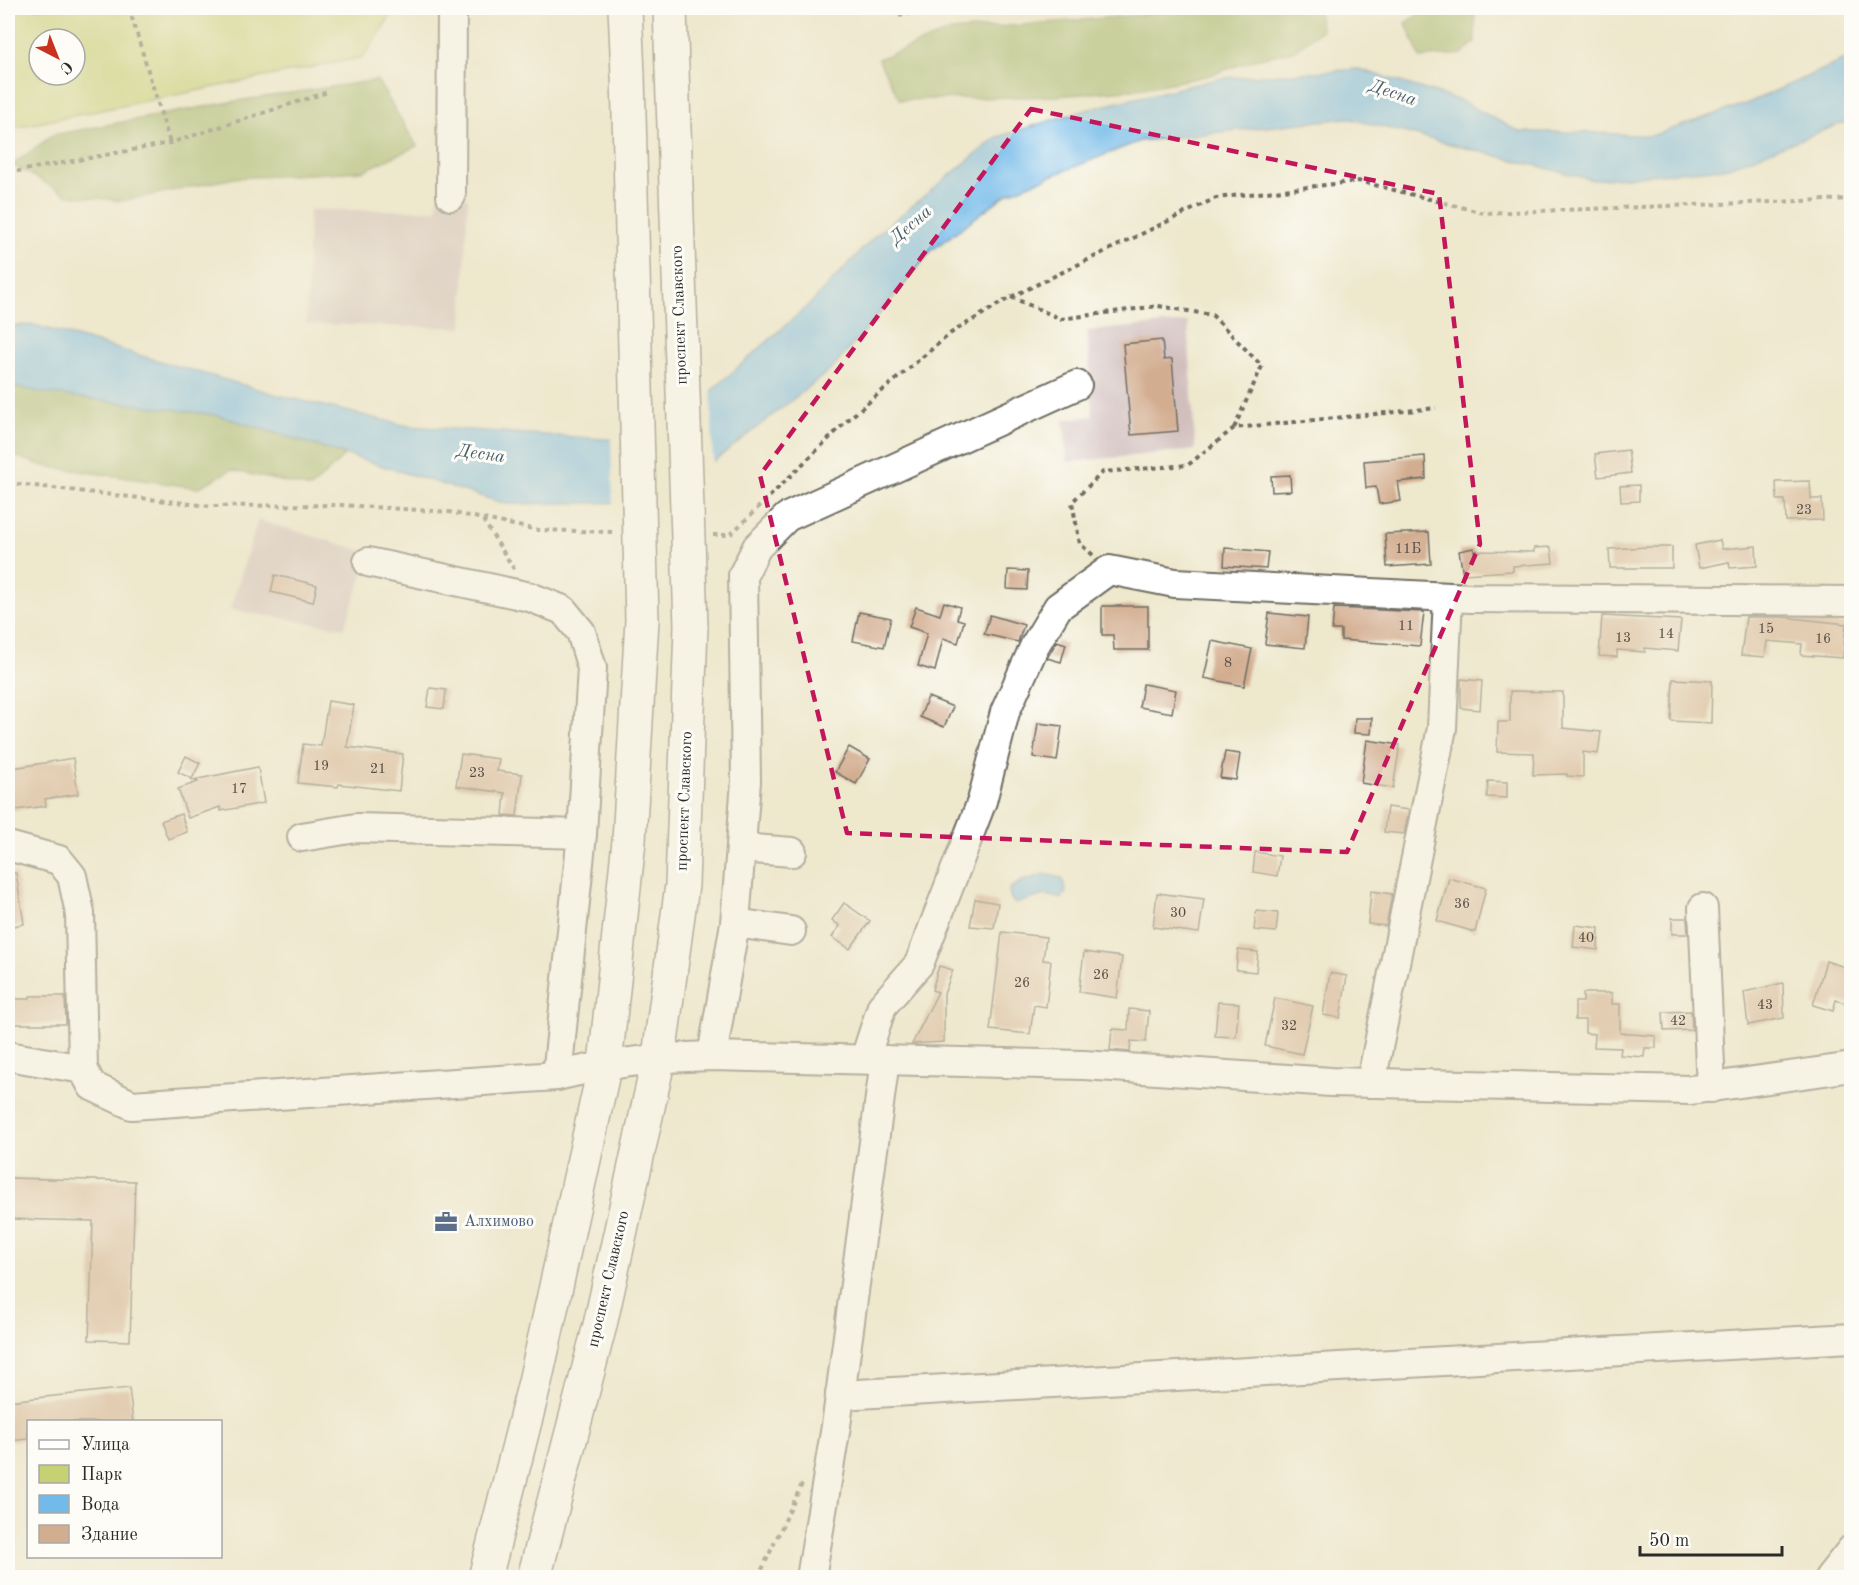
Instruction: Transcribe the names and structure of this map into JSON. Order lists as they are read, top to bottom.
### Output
{
  "streets": {
    "main road": ["проспект Славского"]
  },
  "water": ["Десна"],
  "places": {
    "office": ["Алхимово"]
  },
  "house_numbers": [
    "23",
    "11Б",
    "11",
    "15",
    "14",
    "13",
    "16",
    "8",
    "19",
    "21",
    "23",
    "17",
    "36",
    "30",
    "40",
    "26",
    "26",
    "43",
    "42",
    "32"
  ],
  "legend": [
    "Улица",
    "Парк",
    "Вода",
    "Здание"
  ],
  "scale_bar": "50 m",
  "north": "bottom right"
}
